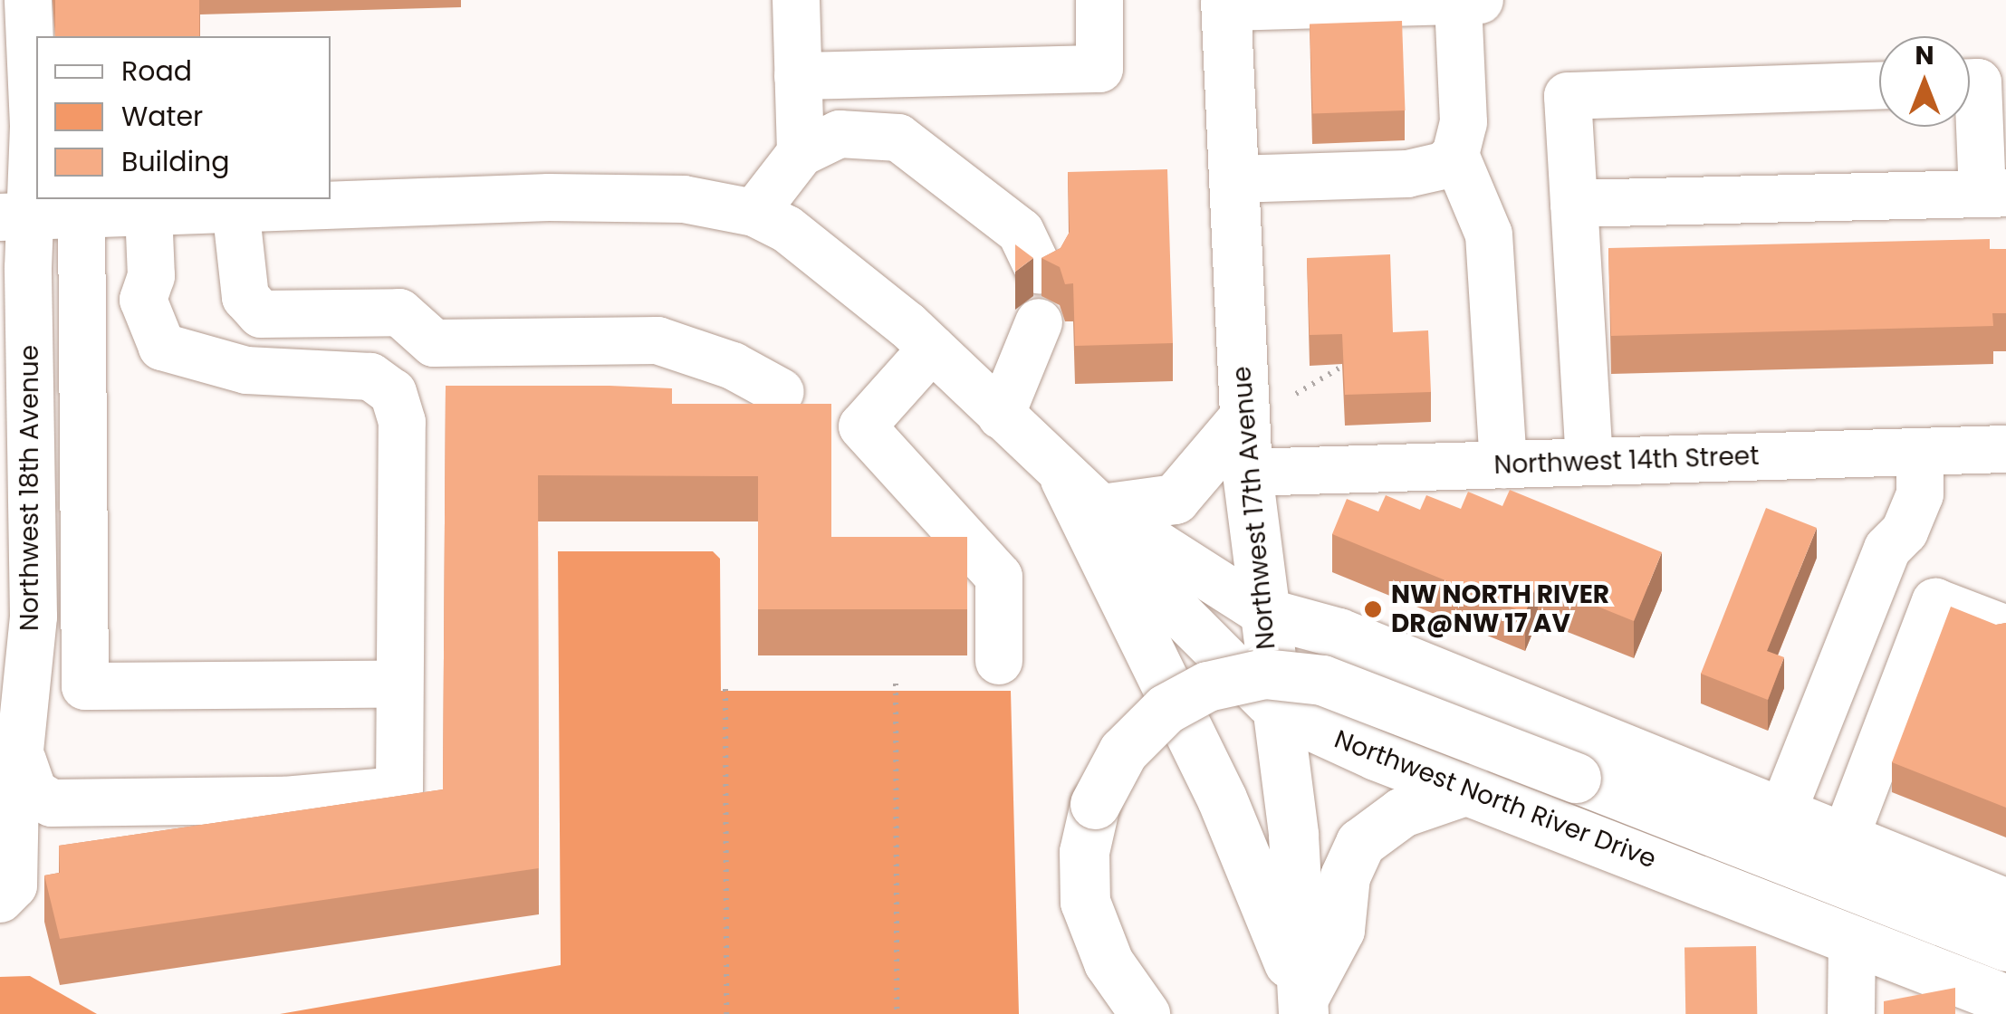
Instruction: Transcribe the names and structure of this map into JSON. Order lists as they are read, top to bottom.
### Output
{
  "streets": {
    "main road": ["Northwest 17th Avenue", "Northwest North River Drive"],
    "street": ["Northwest 14th Street", "Northwest 18th Avenue"]
  },
  "crossings": [
    ["Northwest 14th Street", "Northwest 17th Avenue"],
    ["Northwest 18th Avenue", "Northwest North River Drive"],
    ["Northwest 17th Avenue", "Northwest North River Drive"]
  ],
  "places": ["NW NORTH RIVER DR@NW 17 AV"],
  "legend": ["Road", "Water", "Building"],
  "north": "top"
}
